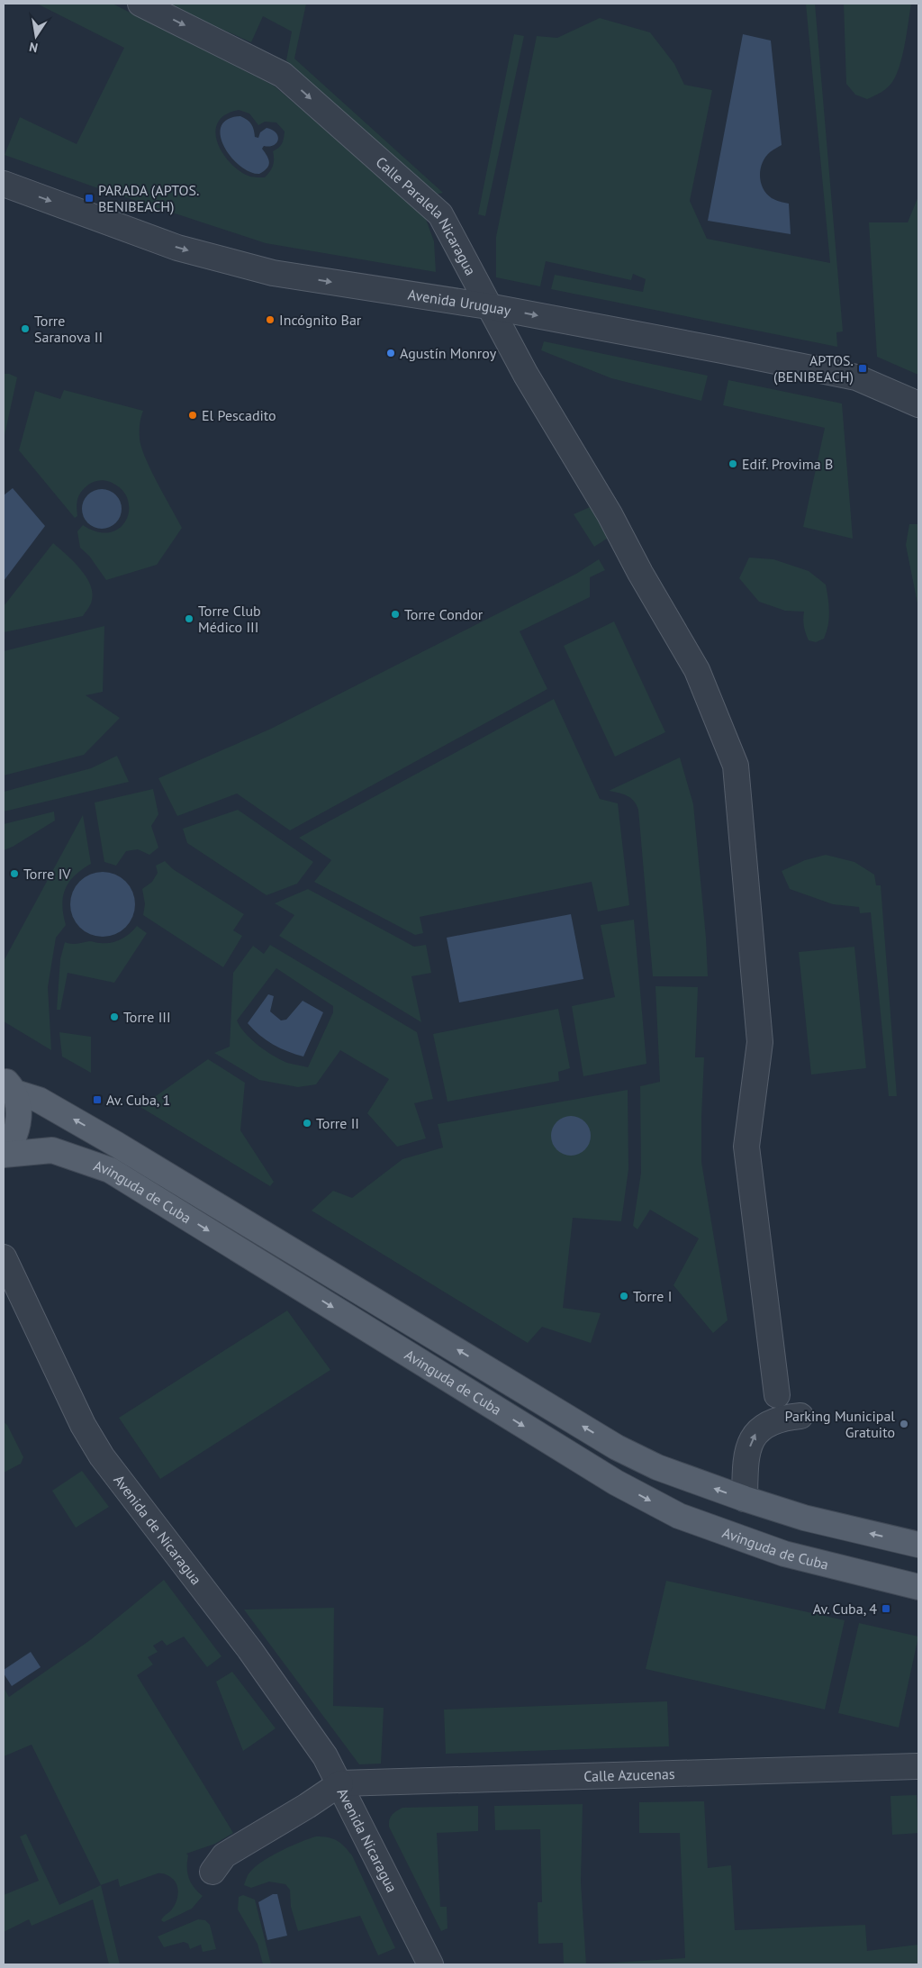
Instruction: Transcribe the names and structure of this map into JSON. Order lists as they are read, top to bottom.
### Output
{
  "streets": {
    "main road": ["Avinguda de Cuba"],
    "street": [
      "Calle Paralela Nicaragua",
      "Avenida Uruguay",
      "Avenida de Nicaragua",
      "Calle Azucenas",
      "Avenida Nicaragua"
    ]
  },
  "crossings": [
    ["Calle Paralela Nicaragua", "Avenida Uruguay"],
    ["Avenida de Nicaragua", "Calle Azucenas"],
    ["Avenida de Nicaragua", "Avenida Nicaragua"],
    ["Calle Azucenas", "Avenida Nicaragua"]
  ],
  "one_way": ["Avenida Uruguay"],
  "places": {
    "transit": [
      "PARADA (APTOS. BENIBEACH)",
      "APTOS. (BENIBEACH)",
      "Av. Cuba, 1",
      "Av. Cuba, 4"
    ],
    "other": [
      "Incógnito Bar",
      "Torre Saranova II",
      "Agustín Monroy",
      "El Pescadito",
      "Edif. Provima B",
      "Torre Condor",
      "Torre Club Médico III",
      "Torre IV",
      "Torre III",
      "Torre II",
      "Torre I",
      "Parking Municipal Gratuito"
    ]
  },
  "north": "bottom"
}
